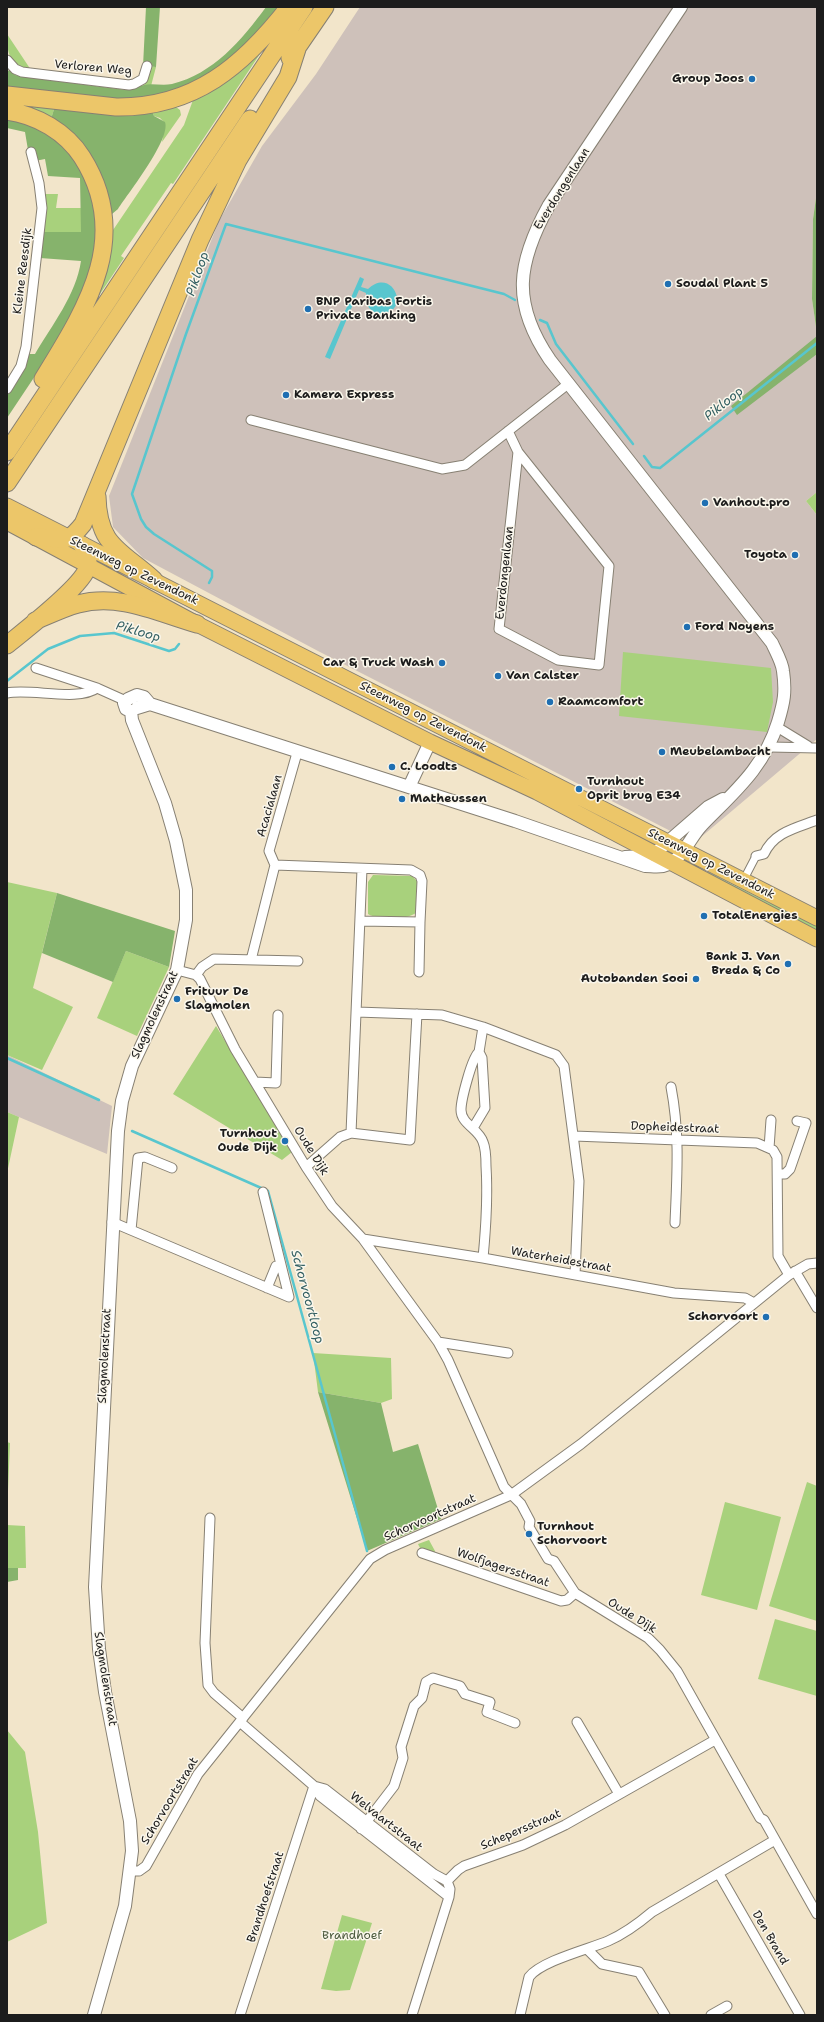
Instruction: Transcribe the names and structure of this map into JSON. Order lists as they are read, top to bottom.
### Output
{
  "streets": {
    "main road": ["Steenweg op Zevendonk"],
    "street": [
      "Verloren Weg",
      "Everdongenlaan",
      "Kleine Reesdijk",
      "Acacialaan",
      "Slagmolenstraat",
      "Dopheidestraat",
      "Oude Dijk",
      "Waterheidestraat",
      "Schorvoortstraat",
      "Wolfjagersstraat",
      "Welvaartstraat",
      "Schepersstraat",
      "Brandhoefstraat",
      "Den Brand"
    ]
  },
  "crossings": [
    ["Everdongenlaan", "Steenweg op Zevendonk"],
    ["Steenweg op Zevendonk", "Acacialaan"],
    ["Steenweg op Zevendonk", "Slagmolenstraat"],
    ["Slagmolenstraat", "Schorvoortstraat"],
    ["Oude Dijk", "Waterheidestraat"],
    ["Oude Dijk", "Schorvoortstraat"],
    ["Oude Dijk", "Wolfjagersstraat"],
    ["Oude Dijk", "Schepersstraat"],
    ["Waterheidestraat", "Schorvoortstraat"],
    ["Schorvoortstraat", "Welvaartstraat"],
    ["Welvaartstraat", "Brandhoefstraat"]
  ],
  "water": ["Pikloop", "Schorvoortloop"],
  "parks": ["Brandhoef"],
  "places": [
    "Group Joos",
    "Soudal Plant 5",
    "BNP Paribas Fortis Private Banking",
    "Kamera Express",
    "Vanhout.pro",
    "Toyota",
    "Ford Noyens",
    "Car & Truck Wash",
    "Van Calster",
    "Raamcomfort",
    "Meubelambacht",
    "C. Loodts",
    "Turnhout Oprit brug E34",
    "Matheussen",
    "TotalEnergies",
    "Bank J. Van Breda & Co",
    "Autobanden Sooi",
    "Frituur De Slagmolen",
    "Turnhout Oude Dijk",
    "Schorvoort",
    "Turnhout Schorvoort"
  ]
}
